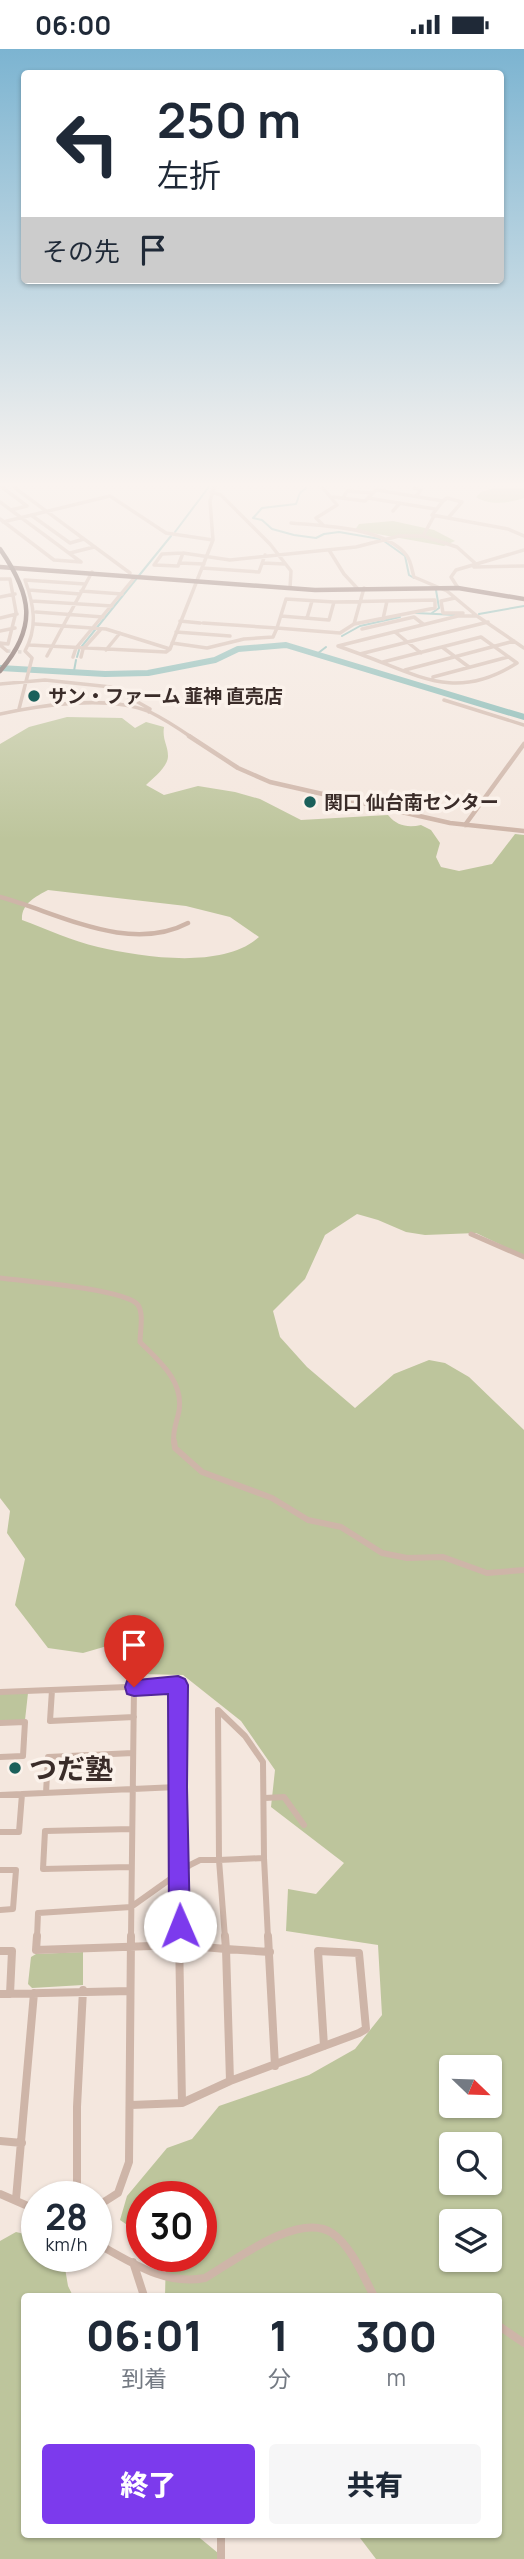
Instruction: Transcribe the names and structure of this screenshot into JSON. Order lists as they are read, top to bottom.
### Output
{
  "places": ["サン・ファーム 韮神 直売店", "関口 仙台南センター", "つだ塾"],
  "north": "bottom right",
  "page": {
    "status": "06:00",
    "turn": ["250 m", "左折"],
    "then": "その先",
    "speed": "28 km/h",
    "limit": "30",
    "eta": [
      "06:01",
      "到着",
      "1",
      "分",
      "300",
      "m"
    ],
    "buttons": ["終了", "共有"]
  }
}
